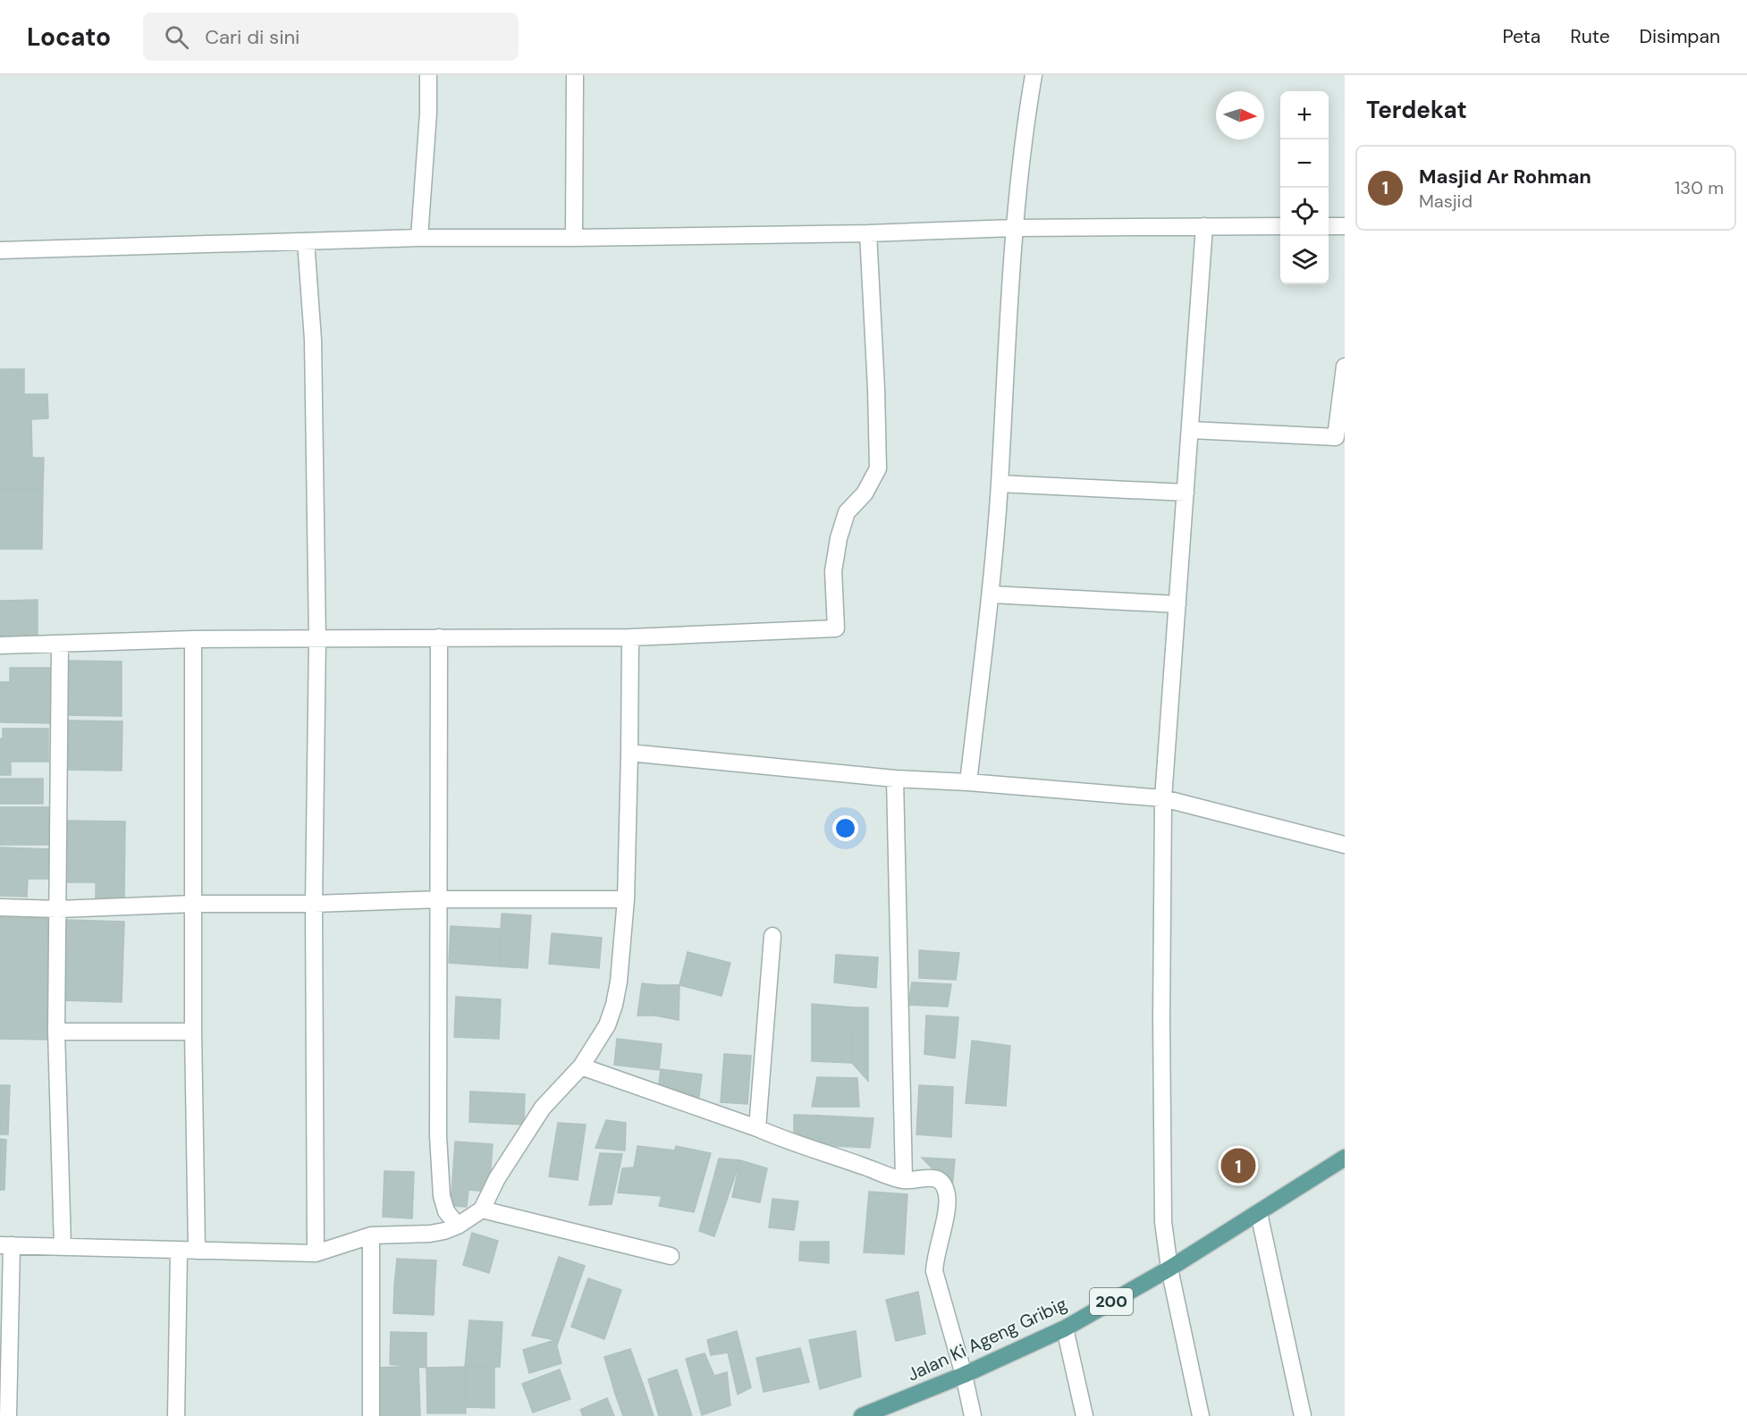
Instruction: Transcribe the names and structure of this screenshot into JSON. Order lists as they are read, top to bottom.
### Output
{
  "streets": {
    "main road": ["200", "Jalan Ki Ageng Gribig"]
  },
  "north": "right",
  "page": {
    "header": "Locato",
    "search": "Cari di sini",
    "nav": ["Peta", "Rute", "Disimpan"],
    "heading": "Terdekat",
    "map_buttons": ["+", "−"],
    "list": [
      {
        "mark": "1",
        "name": "Masjid Ar Rohman",
        "note": "Masjid",
        "value": "130 m"
      }
    ],
    "pins": "1"
  }
}
